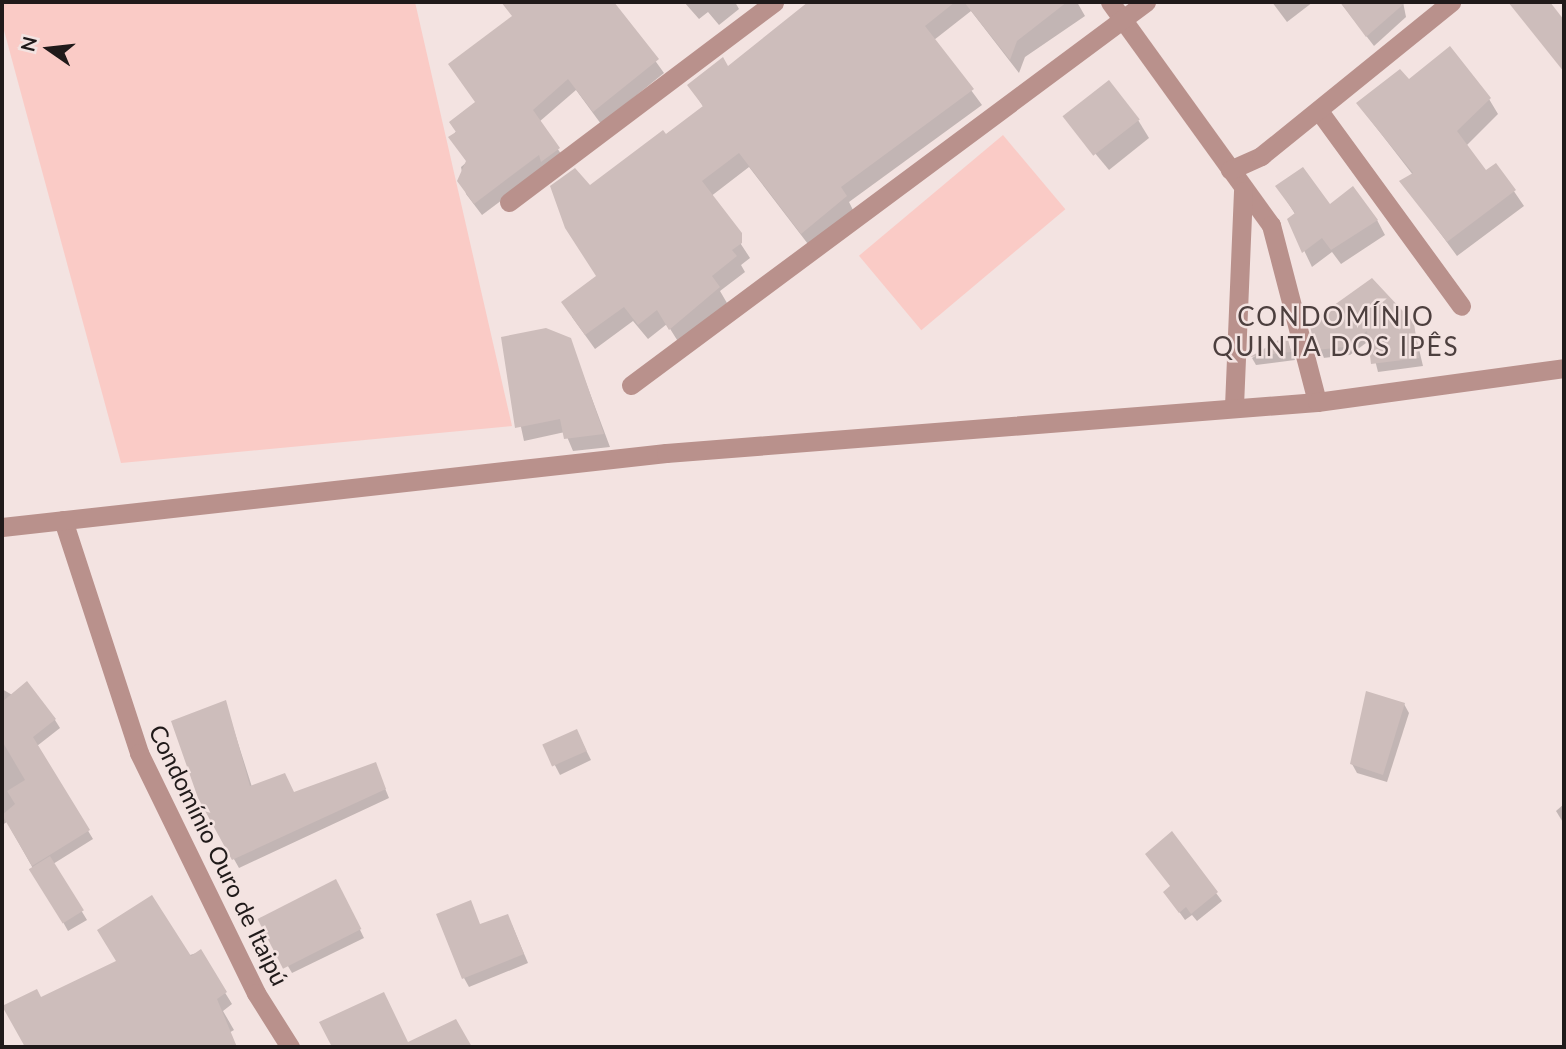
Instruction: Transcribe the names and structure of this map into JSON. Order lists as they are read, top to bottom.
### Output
{
  "streets": {
    "street": ["Condomínio Ouro de Itaipú"]
  },
  "districts": ["CONDOMÍNIO QUINTA DOS IPÊS"],
  "north": "left"
}
